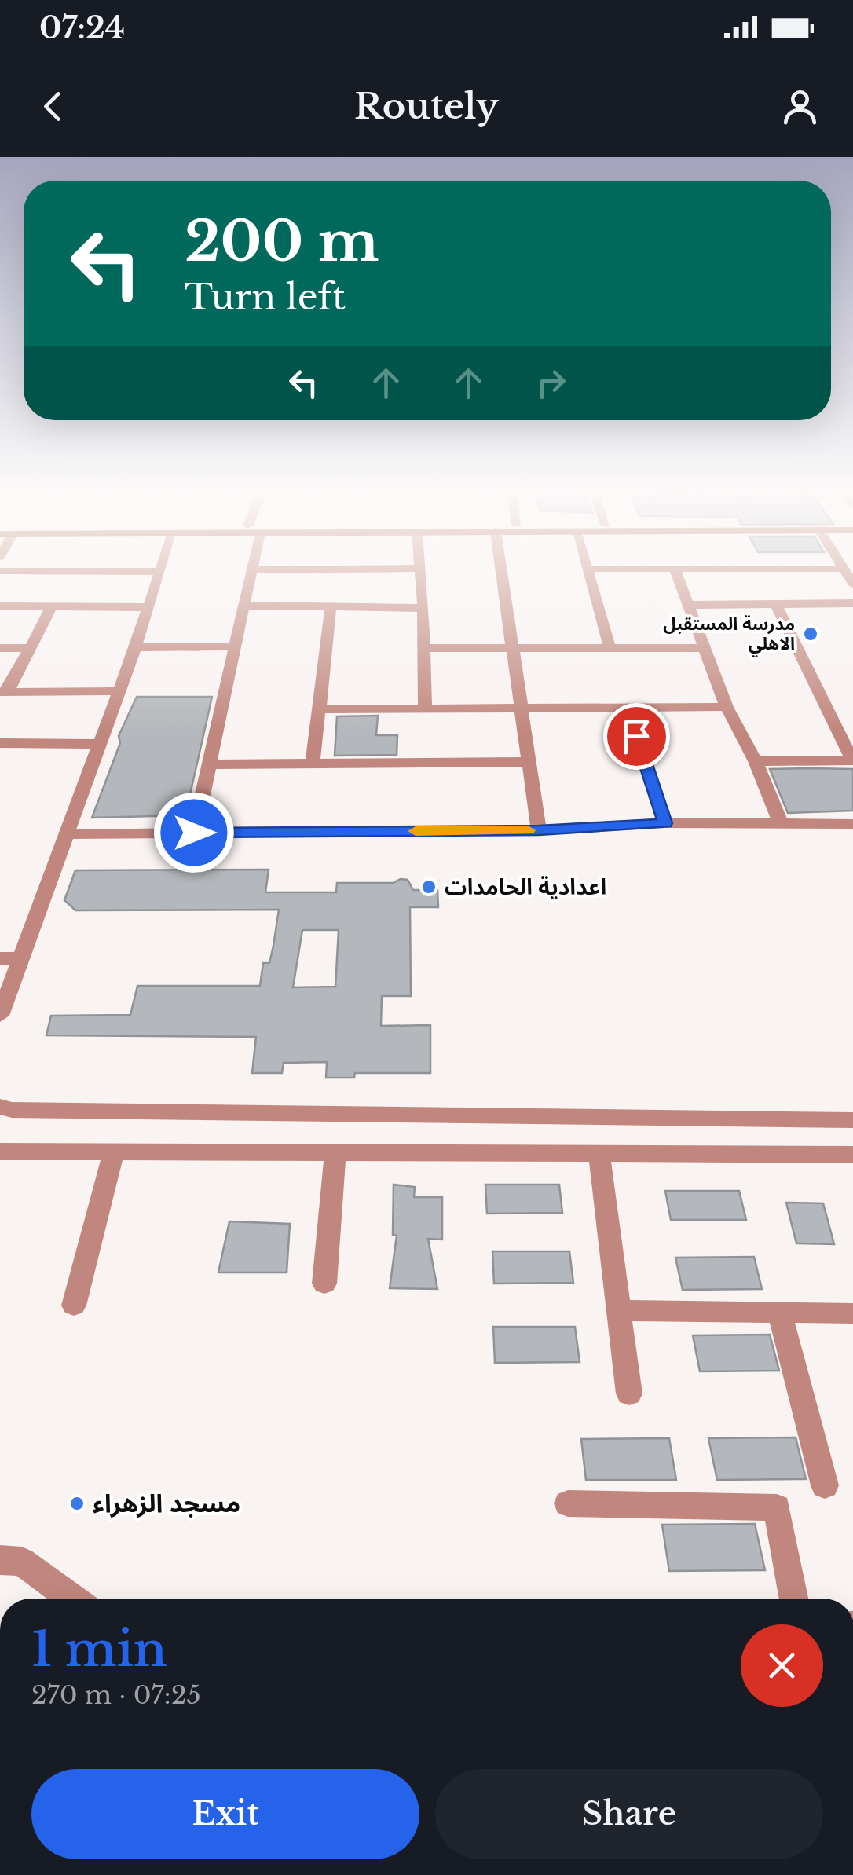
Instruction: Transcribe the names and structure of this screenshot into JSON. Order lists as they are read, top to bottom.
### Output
{
  "places": ["مدرسة المستقبل الاهلي", "اعدادية الحامدات", "مسجد الزهراء"],
  "page": {
    "status": "07:24",
    "header": "Routely",
    "turn": ["200 m", "Turn left"],
    "heading": ["1 min", "270 m · 07:25"],
    "buttons": ["Exit", "Share"]
  }
}
